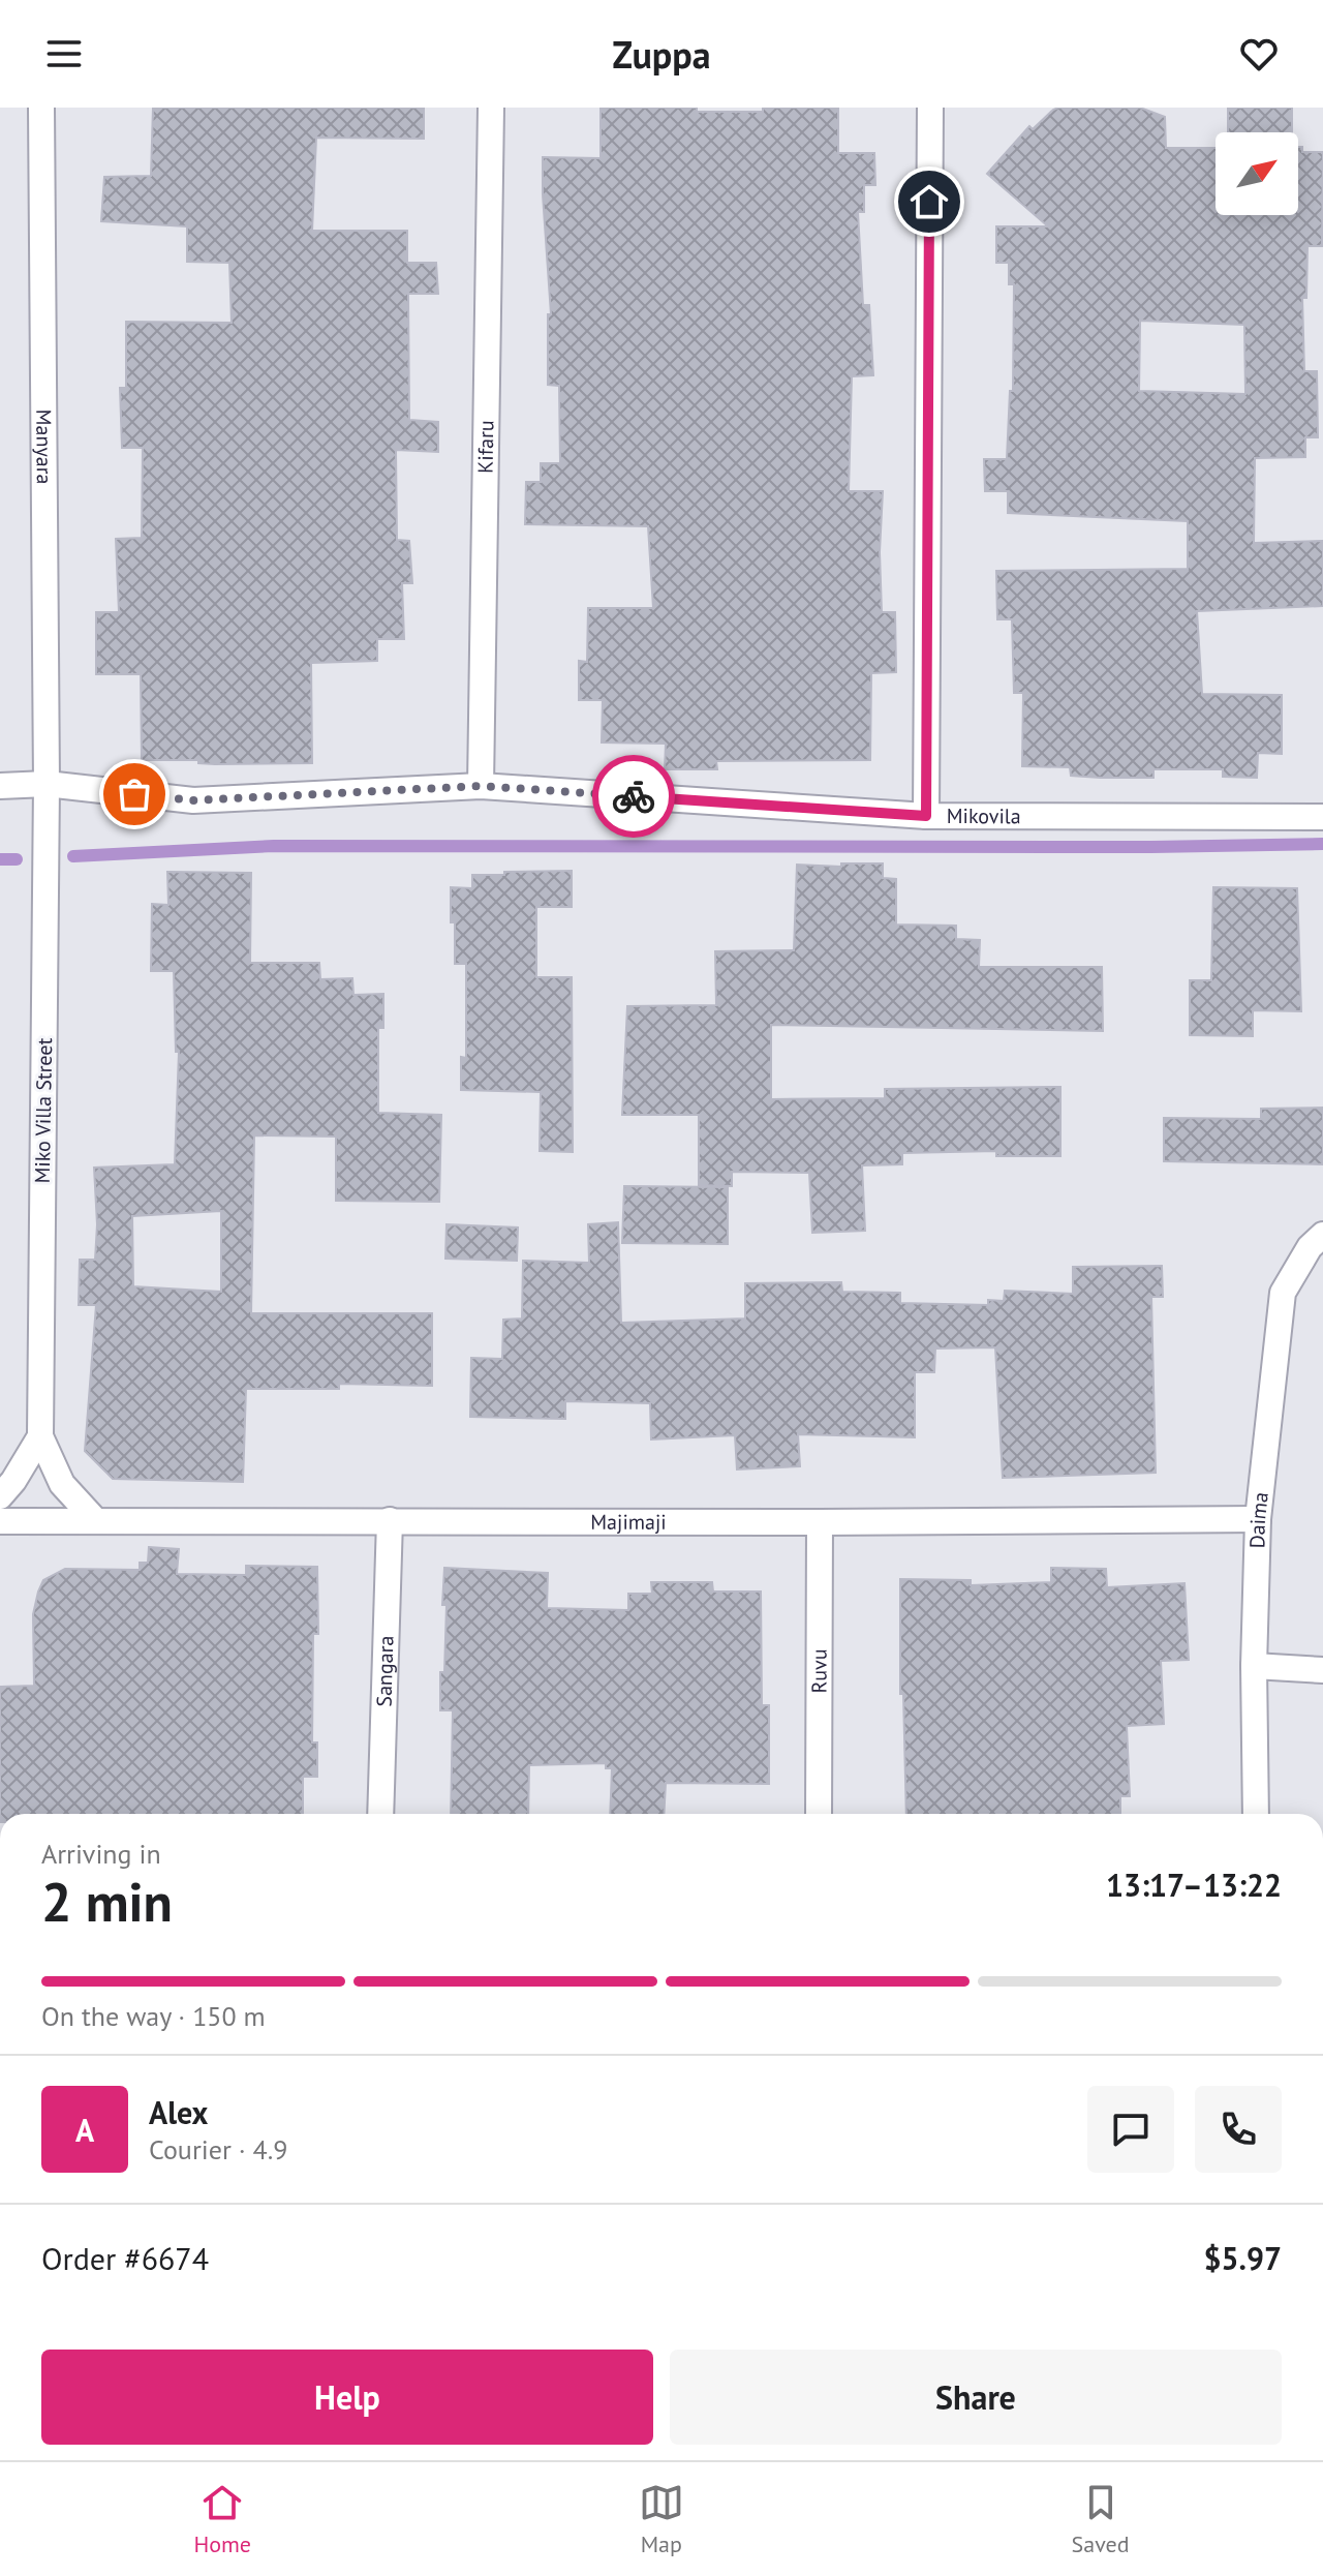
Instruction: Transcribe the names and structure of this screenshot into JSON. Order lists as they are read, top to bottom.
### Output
{
  "streets": {
    "street": [
      "Manyara",
      "Kifaru",
      "Mikovila",
      "Miko Villa Street",
      "Majimaji",
      "Daima",
      "Sangara",
      "Ruvu"
    ]
  },
  "crossings": [
    ["Manyara", "Mikovila"],
    ["Manyara", "Miko Villa Street"],
    ["Kifaru", "Mikovila"],
    ["Mikovila", "Miko Villa Street"],
    ["Majimaji", "Daima"],
    ["Majimaji", "Sangara"],
    ["Majimaji", "Ruvu"]
  ],
  "north": "top right",
  "page": {
    "header": "Zuppa",
    "heading": ["2 min", "Arriving in", "13:17–13:22"],
    "panel": [
      "Alex",
      "Courier · 4.9",
      "Order #6674",
      "$5.97"
    ],
    "bar": "On the way · 150 m",
    "round": "A",
    "buttons": ["Help", "Share"],
    "tabs": ["Home", "Map", "Saved"]
  }
}
